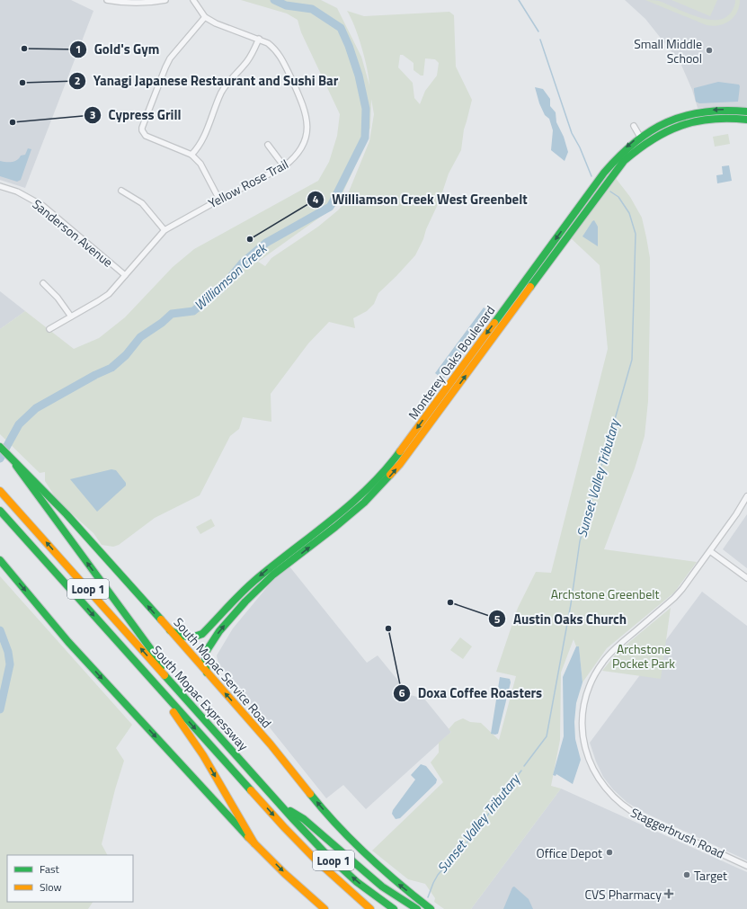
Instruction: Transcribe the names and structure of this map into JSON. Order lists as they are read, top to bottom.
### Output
{
  "streets": {
    "main road": [
      "Monterey Oaks Boulevard",
      "Loop 1",
      "South Mopac Service Road",
      "South Mopac Expressway"
    ],
    "street": ["Yellow Rose Trail", "Sanderson Avenue", "Staggerbrush Road"]
  },
  "crossings": [
    ["Yellow Rose Trail", "Sanderson Avenue"],
    ["Monterey Oaks Boulevard", "South Mopac Service Road"]
  ],
  "water": ["Williamson Creek", "Sunset Valley Tributary"],
  "parks": ["Archstone Greenbelt", "Archstone Pocket Park"],
  "places": {
    "other": [
      "Gold's Gym",
      "Small Middle School",
      "Yanagi Japanese Restaurant and Sushi Bar",
      "Cypress Grill",
      "Williamson Creek West Greenbelt",
      "Austin Oaks Church",
      "Doxa Coffee Roasters",
      "Office Depot",
      "Target"
    ],
    "health": ["CVS Pharmacy"]
  },
  "legend": ["Fast", "Slow"]
}
